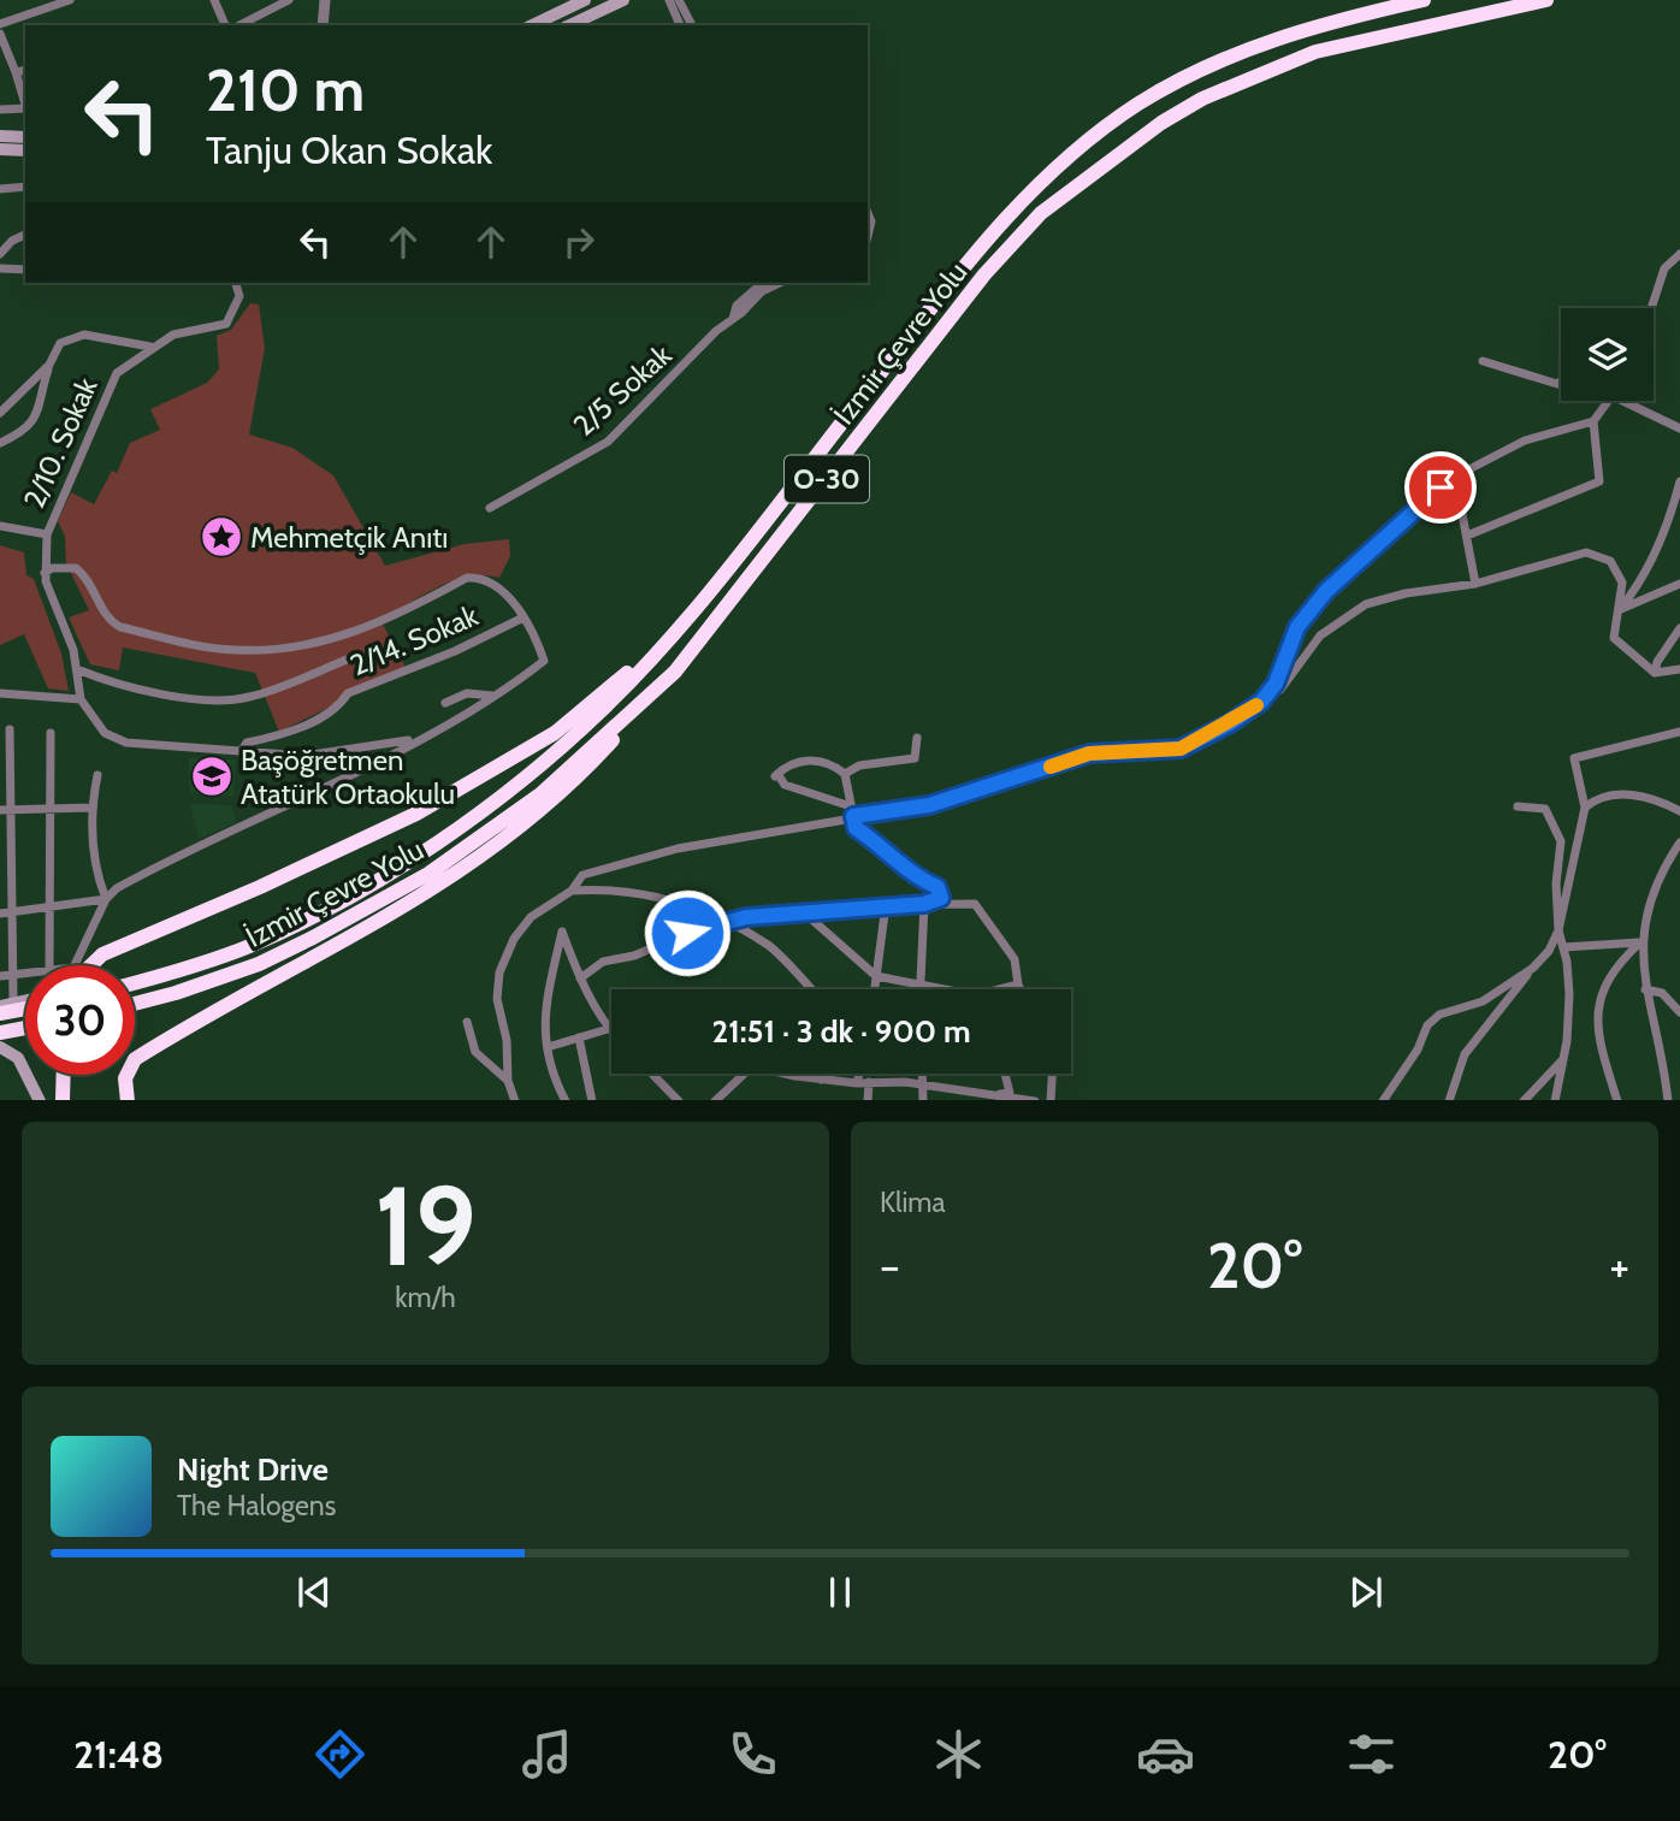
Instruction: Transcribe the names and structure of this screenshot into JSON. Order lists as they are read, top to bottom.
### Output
{
  "streets": {
    "highway": ["İzmir Çevre Yolu", "O-30"],
    "street": ["2/5 Sokak", "2/10. Sokak", "2/14. Sokak"]
  },
  "places": {
    "place": ["Mehmetçik Anıtı"],
    "school or university": ["Başöğretmen Atatürk Ortaokulu"]
  },
  "page": {
    "turn": ["210 m", "Tanju Okan Sokak"],
    "limit": "30",
    "trip": "21:51 · 3 dk · 900 m",
    "tile": [
      ["19", "km/h"],
      "Klima"
    ],
    "heat": ["−", "20°", "+"],
    "song": ["Night Drive", "The Halogens"],
    "tabs": ["21:48", "20°"]
  }
}
